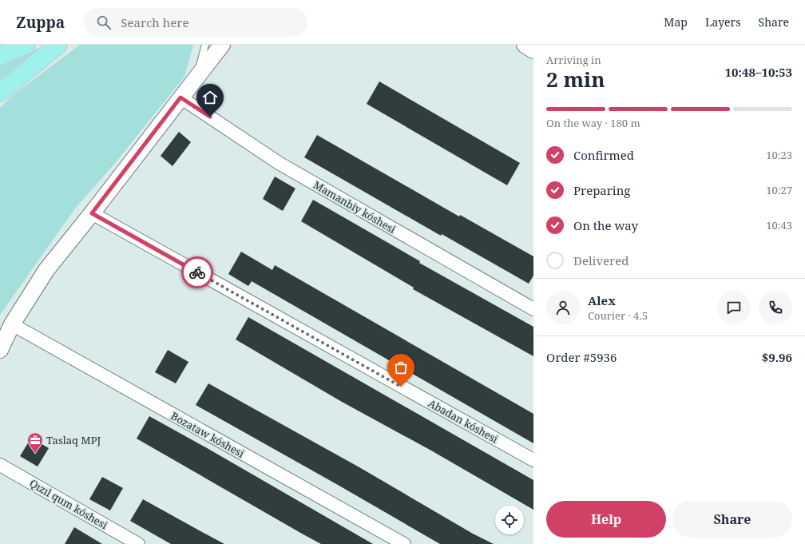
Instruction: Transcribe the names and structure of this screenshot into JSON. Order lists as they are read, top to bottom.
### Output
{
  "streets": {
    "street": [
      "Mamanbiy kóshesi",
      "Abadan kóshesi",
      "Bozataw kóshesi",
      "Qızıl qum kóshesi"
    ]
  },
  "places": {
    "office": ["Taslaq MPJ"]
  },
  "page": {
    "header": "Zuppa",
    "search": "Search here",
    "nav": ["Map", "Layers", "Share"],
    "heading": ["2 min", "Arriving in", "10:48–10:53"],
    "panel": [
      "Alex",
      "Courier · 4.5",
      "Order #5936",
      "$9.96"
    ],
    "bar": "On the way · 180 m",
    "list": [
      ["Confirmed", "10:23"],
      ["Preparing", "10:27"],
      ["On the way", "10:43"],
      "Delivered"
    ],
    "buttons": ["Help", "Share"]
  }
}
